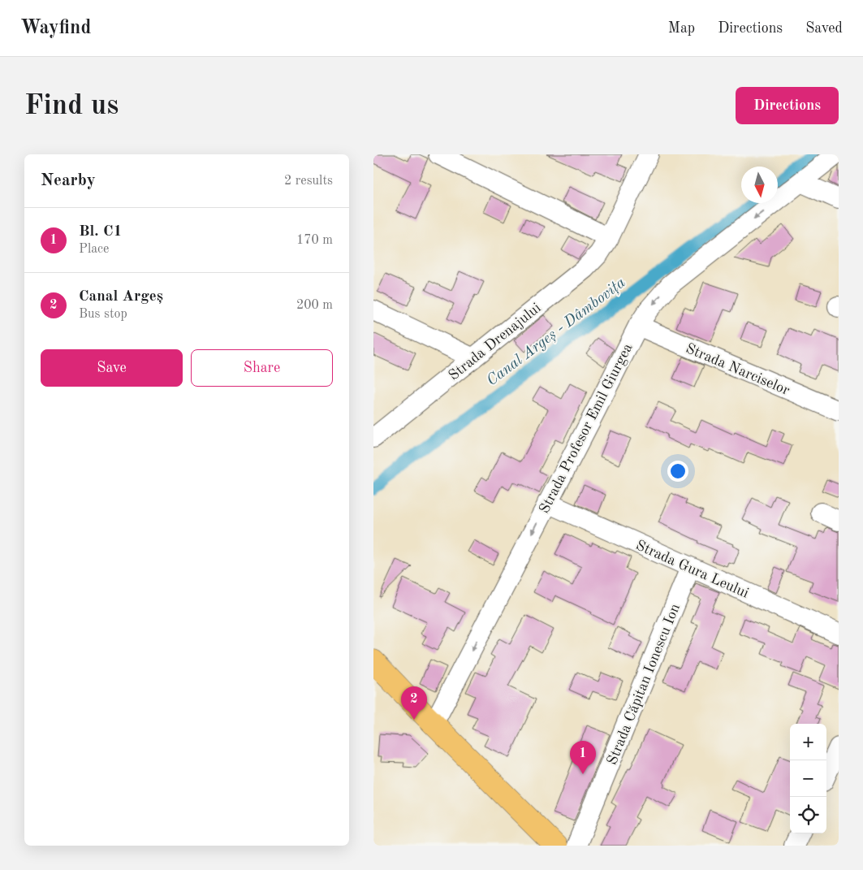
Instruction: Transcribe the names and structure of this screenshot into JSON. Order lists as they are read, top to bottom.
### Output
{
  "streets": {
    "street": [
      "Strada Drenajului",
      "Strada Narciselor",
      "Strada Profesor Emil Giurgea",
      "Strada Gura Leului",
      "Strada Căpitan Ionescu Ion"
    ]
  },
  "crossings": [
    ["Strada Narciselor", "Strada Profesor Emil Giurgea"],
    ["Strada Profesor Emil Giurgea", "Strada Gura Leului"],
    ["Strada Gura Leului", "Strada Căpitan Ionescu Ion"]
  ],
  "one_way": ["Strada Profesor Emil Giurgea"],
  "water": ["Canal Argeș - Dâmbovița"],
  "north": "bottom",
  "page": {
    "header": "Wayfind",
    "nav": ["Map", "Directions", "Saved"],
    "buttons": [
      "Directions",
      ["Save", "Share"]
    ],
    "title": "Find us",
    "heading": ["Nearby", "2 results"],
    "list": [
      {
        "mark": "1",
        "name": "Bl. C1",
        "note": "Place",
        "value": "170 m"
      },
      {
        "mark": "2",
        "name": "Canal Argeș",
        "note": "Bus stop",
        "value": "200 m"
      }
    ],
    "pins": ["2", "1"],
    "map_buttons": ["+", "−"]
  }
}
